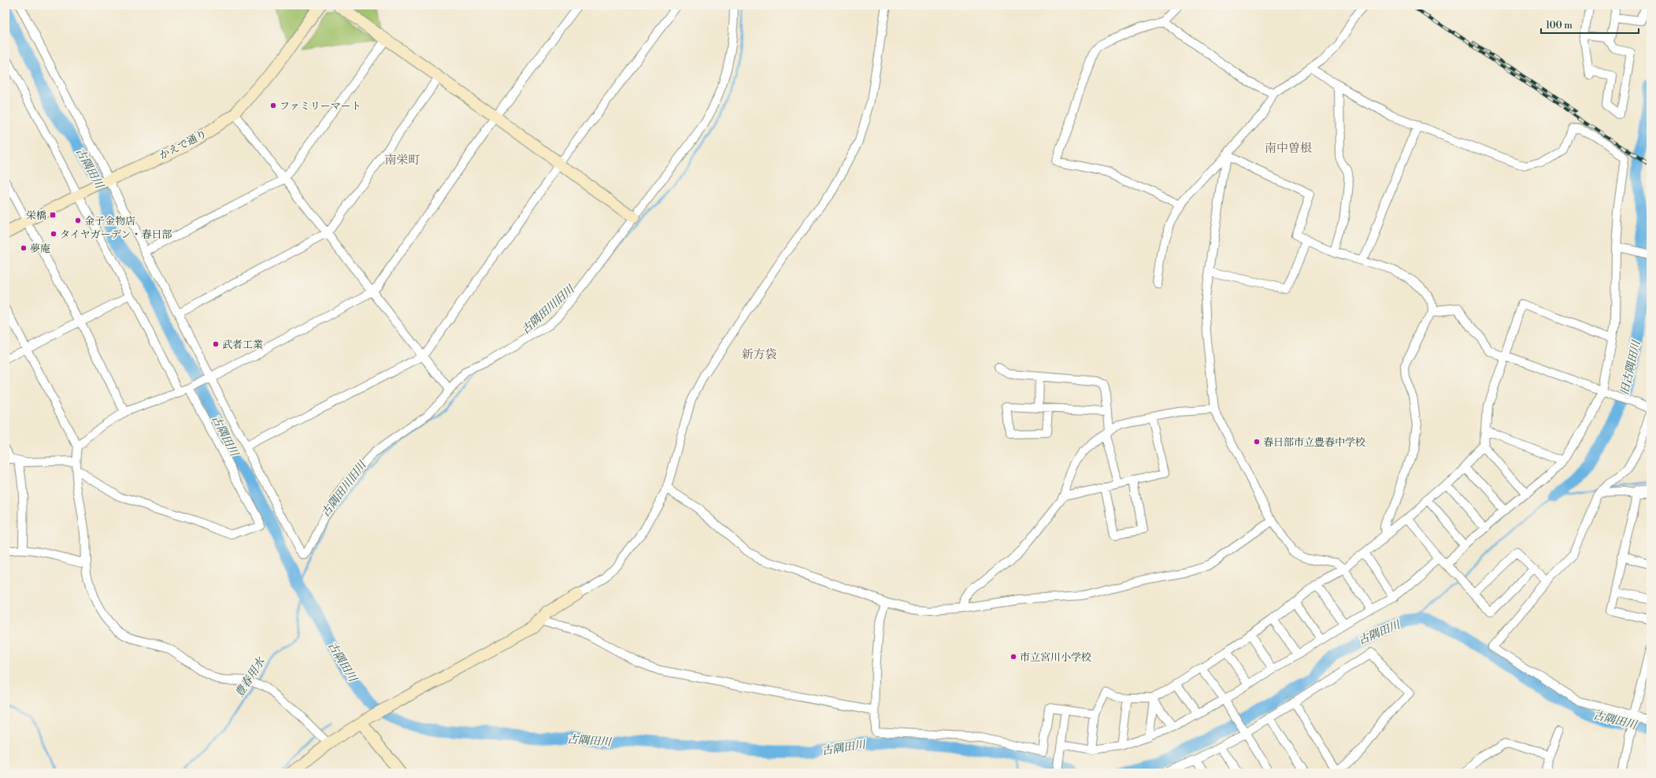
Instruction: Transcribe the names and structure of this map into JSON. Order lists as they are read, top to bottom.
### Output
{
  "streets": {
    "street": ["かえで通り"]
  },
  "districts": ["南中曽根", "南栄町", "新方袋"],
  "water": [
    "古隅田川",
    "古隅田川旧川",
    "旧古隅田川",
    "豊春用水"
  ],
  "places": {
    "other": [
      "ファミリーマート",
      "金子金物店",
      "タイヤガーデン・春日部",
      "夢庵",
      "武者工業",
      "春日部市立豊春中学校",
      "市立宮川小学校"
    ],
    "transit": ["栄橋"]
  },
  "scale_bar": "100 m"
}
